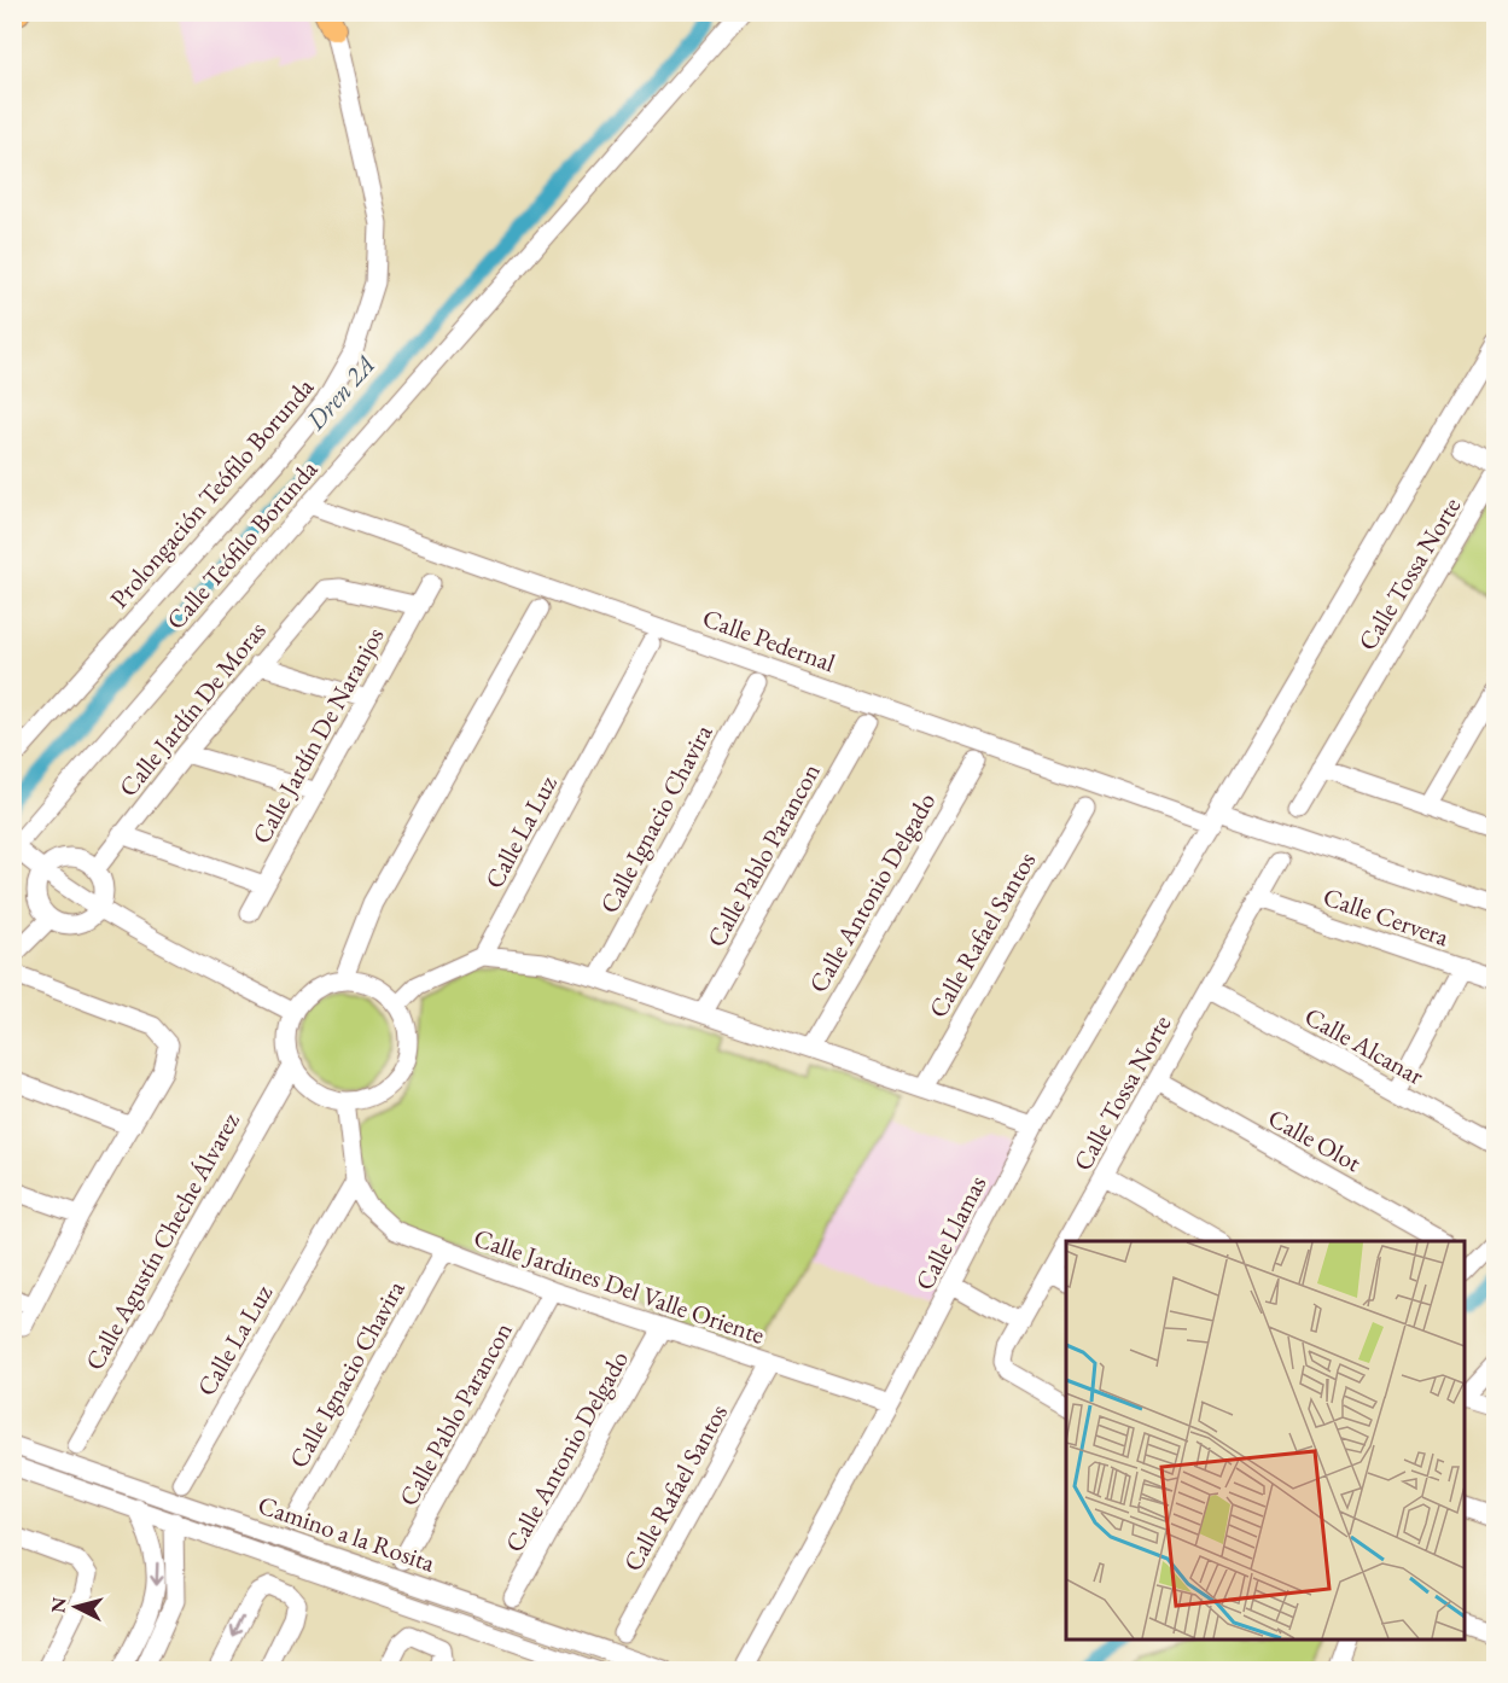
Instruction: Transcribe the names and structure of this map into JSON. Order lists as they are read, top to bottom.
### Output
{
  "streets": {
    "street": [
      "Prolongación Teófilo Borunda",
      "Calle Teófilo Borunda",
      "Calle Tossa Norte",
      "Calle Pedernal",
      "Calle Jardín De Moras",
      "Calle Jardín De Naranjos",
      "Calle Ignacio Chavira",
      "Calle La Luz",
      "Calle Pablo Parancon",
      "Calle Antonio Delgado",
      "Calle Cervera",
      "Calle Rafael Santos",
      "Calle Alcanar",
      "Calle Olot",
      "Calle Llamas",
      "Calle Agustín Cheche Álvarez",
      "Calle Jardines Del Valle Oriente",
      "Camino a la Rosita"
    ]
  },
  "crossings": [
    ["Calle Teófilo Borunda", "Calle Pedernal"],
    ["Calle Tossa Norte", "Calle Cervera"],
    ["Calle Tossa Norte", "Calle Alcanar"],
    ["Calle Tossa Norte", "Calle Olot"],
    ["Calle Pedernal", "Calle Llamas"],
    ["Calle Jardín De Moras", "Calle Jardín De Naranjos"],
    ["Calle Ignacio Chavira", "Calle Jardines Del Valle Oriente"],
    ["Calle La Luz", "Calle Jardines Del Valle Oriente"],
    ["Calle Pablo Parancon", "Calle Jardines Del Valle Oriente"],
    ["Calle Antonio Delgado", "Calle Jardines Del Valle Oriente"],
    ["Calle Rafael Santos", "Calle Jardines Del Valle Oriente"],
    ["Calle Llamas", "Calle Jardines Del Valle Oriente"]
  ],
  "water": ["Dren 2A"],
  "north": "left"
}
